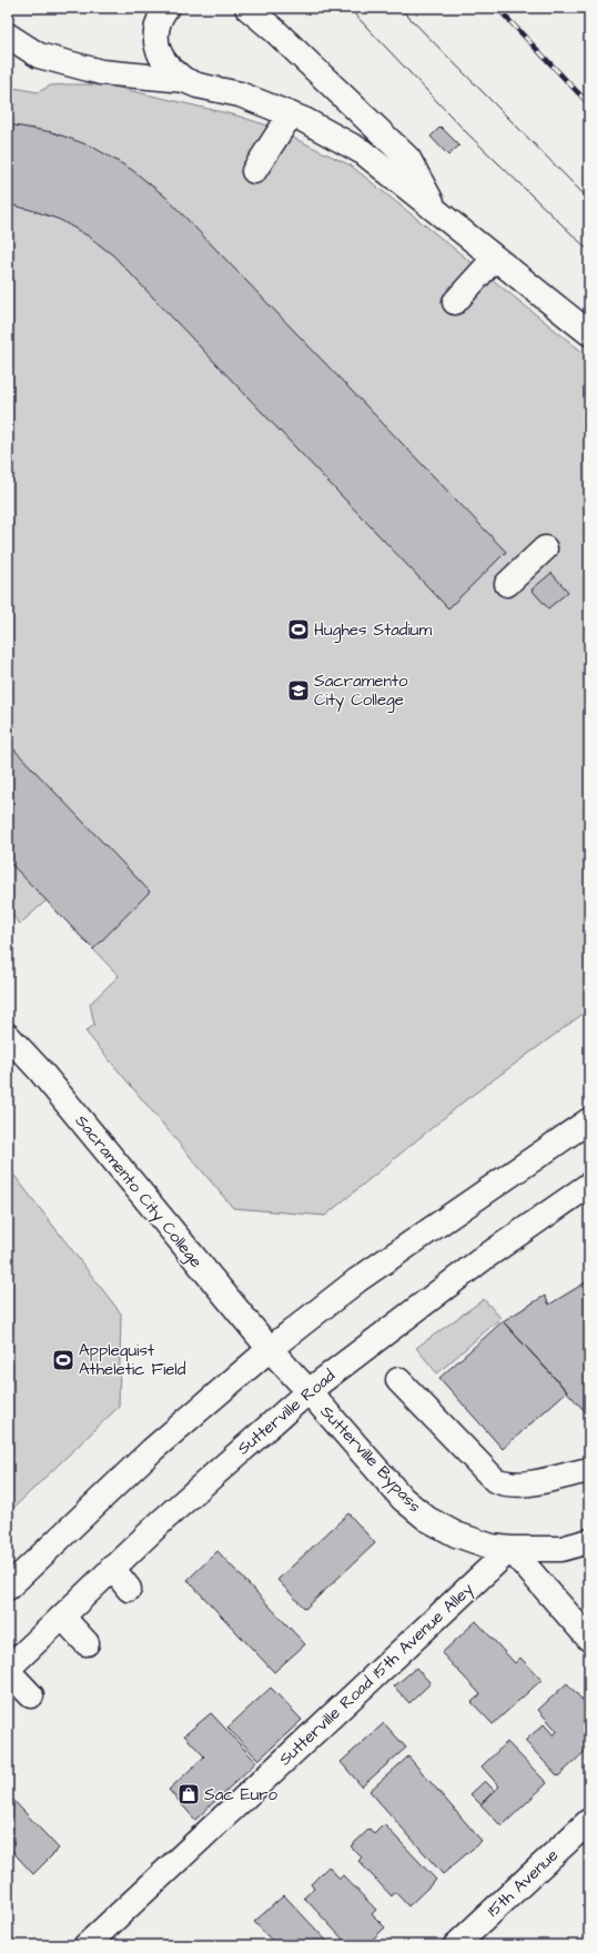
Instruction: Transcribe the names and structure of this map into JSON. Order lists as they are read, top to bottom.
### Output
{
  "streets": {
    "main road": [
      "Sacramento City College",
      "Sutterville Road",
      "Sutterville Bypass",
      "Sutterville Road 15th Avenue Alley",
      "15th Avenue"
    ]
  },
  "crossings": [
    ["Sacramento City College", "Sutterville Road"],
    ["Sacramento City College", "Sutterville Bypass"],
    ["Sutterville Road", "Sutterville Bypass"],
    ["Sutterville Bypass", "Sutterville Road 15th Avenue Alley"]
  ],
  "places": {
    "sports": ["Hughes Stadium", "Applequist Atheletic Field"],
    "school or university": ["Sacramento City College"],
    "shop": ["Sac Euro"]
  }
}
